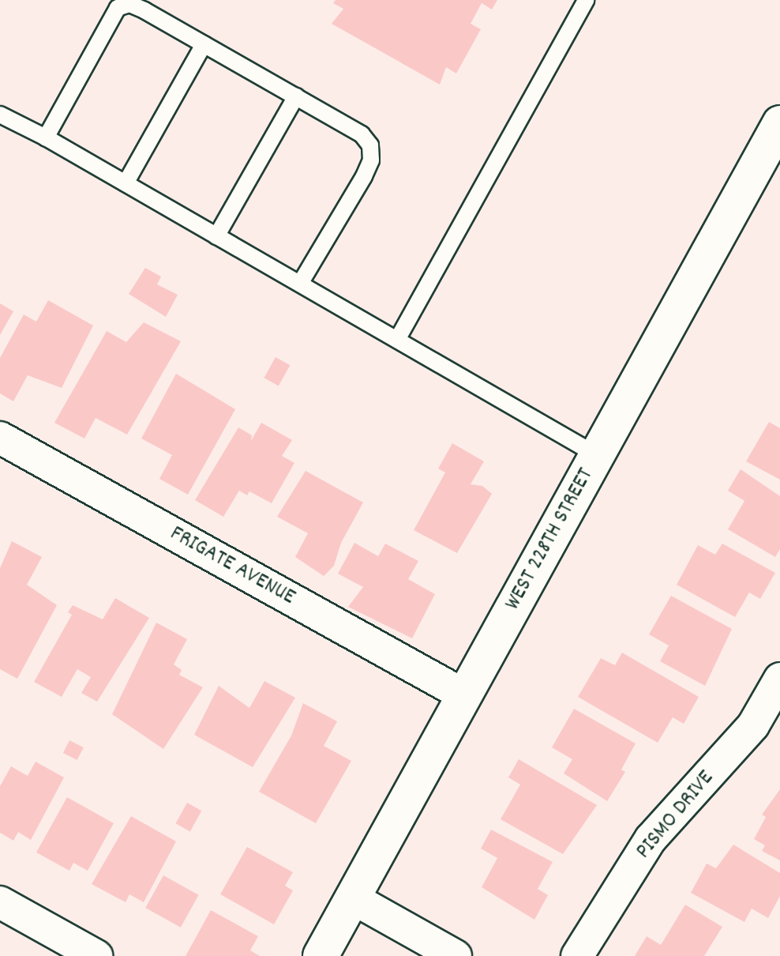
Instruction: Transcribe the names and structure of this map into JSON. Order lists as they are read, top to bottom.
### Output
{
  "streets": {
    "street": ["WEST 228TH STREET", "FRIGATE AVENUE", "PISMO DRIVE"]
  },
  "crossings": [
    ["WEST 228TH STREET", "FRIGATE AVENUE"]
  ]
}
